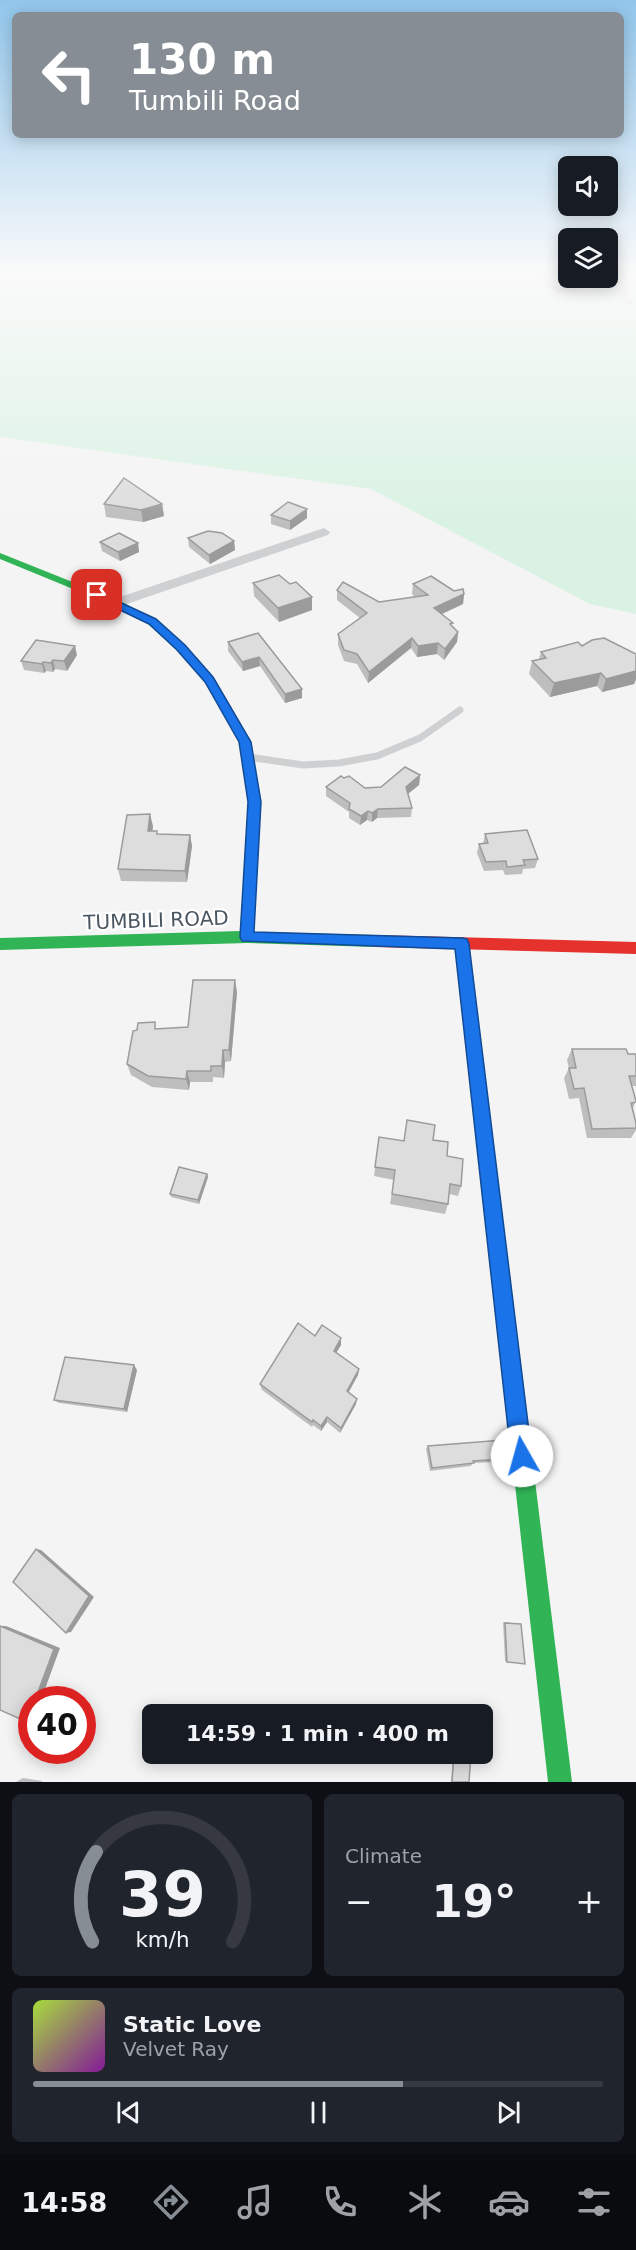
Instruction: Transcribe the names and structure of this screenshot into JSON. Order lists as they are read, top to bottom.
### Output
{
  "streets": {
    "street": ["TUMBILI ROAD"]
  },
  "page": {
    "turn": ["130 m", "Tumbili Road"],
    "limit": "40",
    "trip": "14:59 · 1 min · 400 m",
    "tile": "Climate",
    "heat": ["−", "19°", "+"],
    "song": ["Static Love", "Velvet Ray"],
    "tabs": "14:58",
    "gauge": ["39", "km/h"]
  }
}
